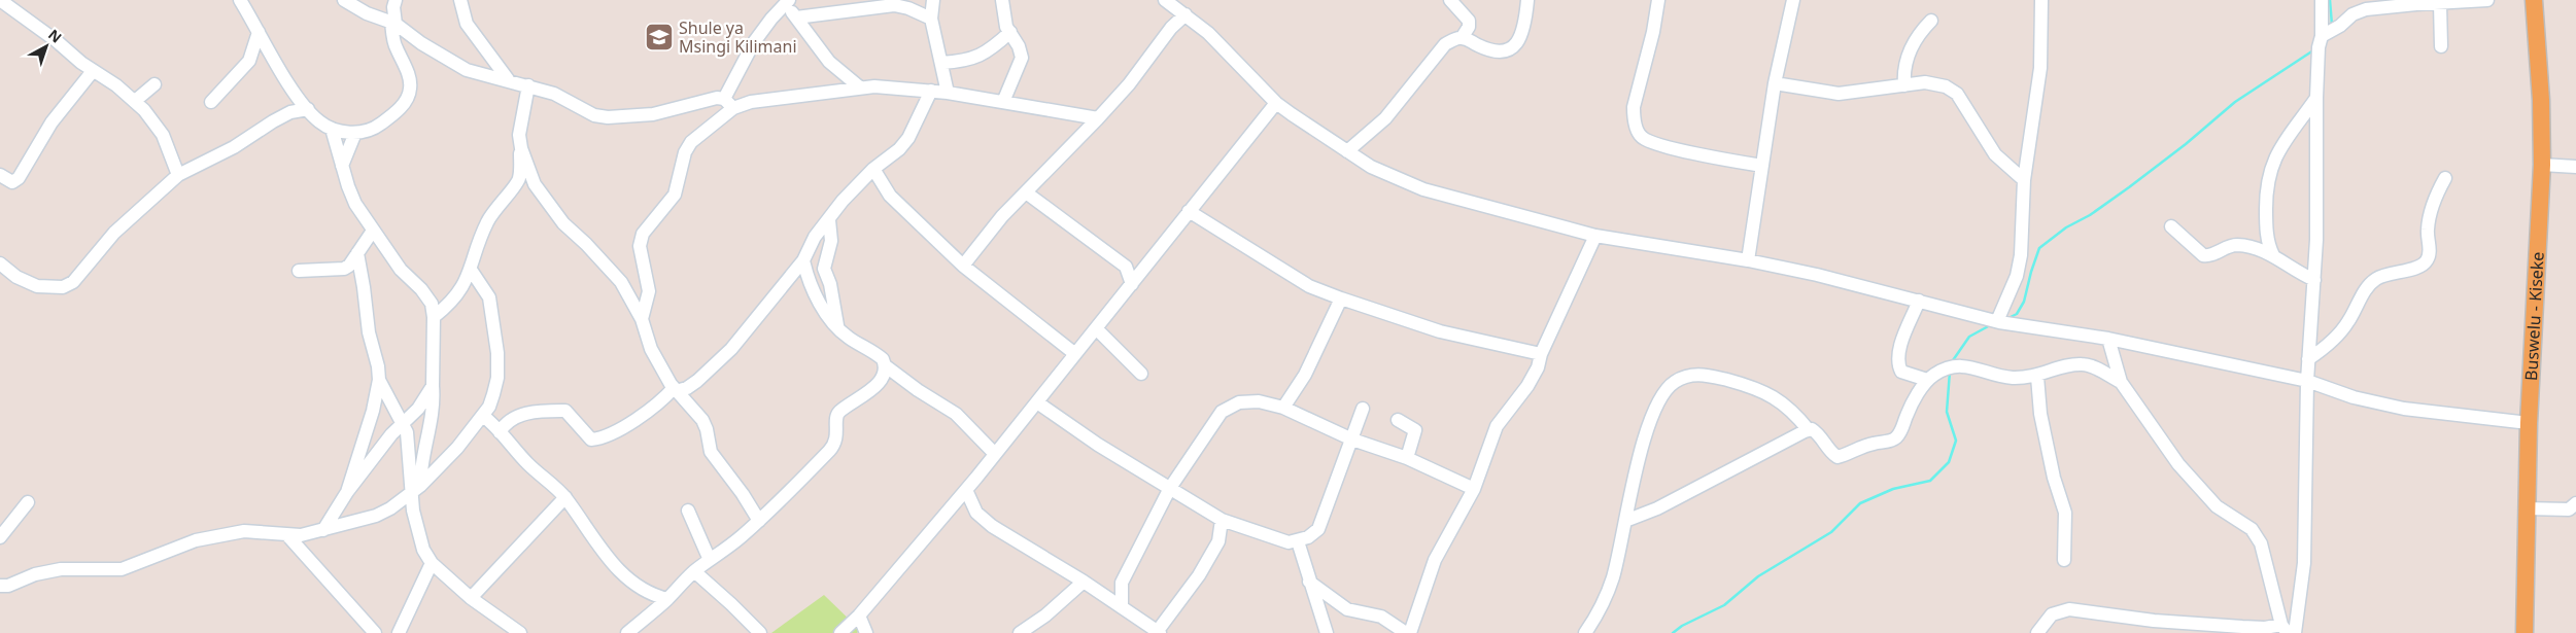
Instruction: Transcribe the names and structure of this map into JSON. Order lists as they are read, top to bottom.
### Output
{
  "streets": {
    "main road": ["Buswelu - Kiseke"]
  },
  "places": {
    "school or university": ["Shule ya Msingi Kilimani"]
  },
  "north": "top right"
}
